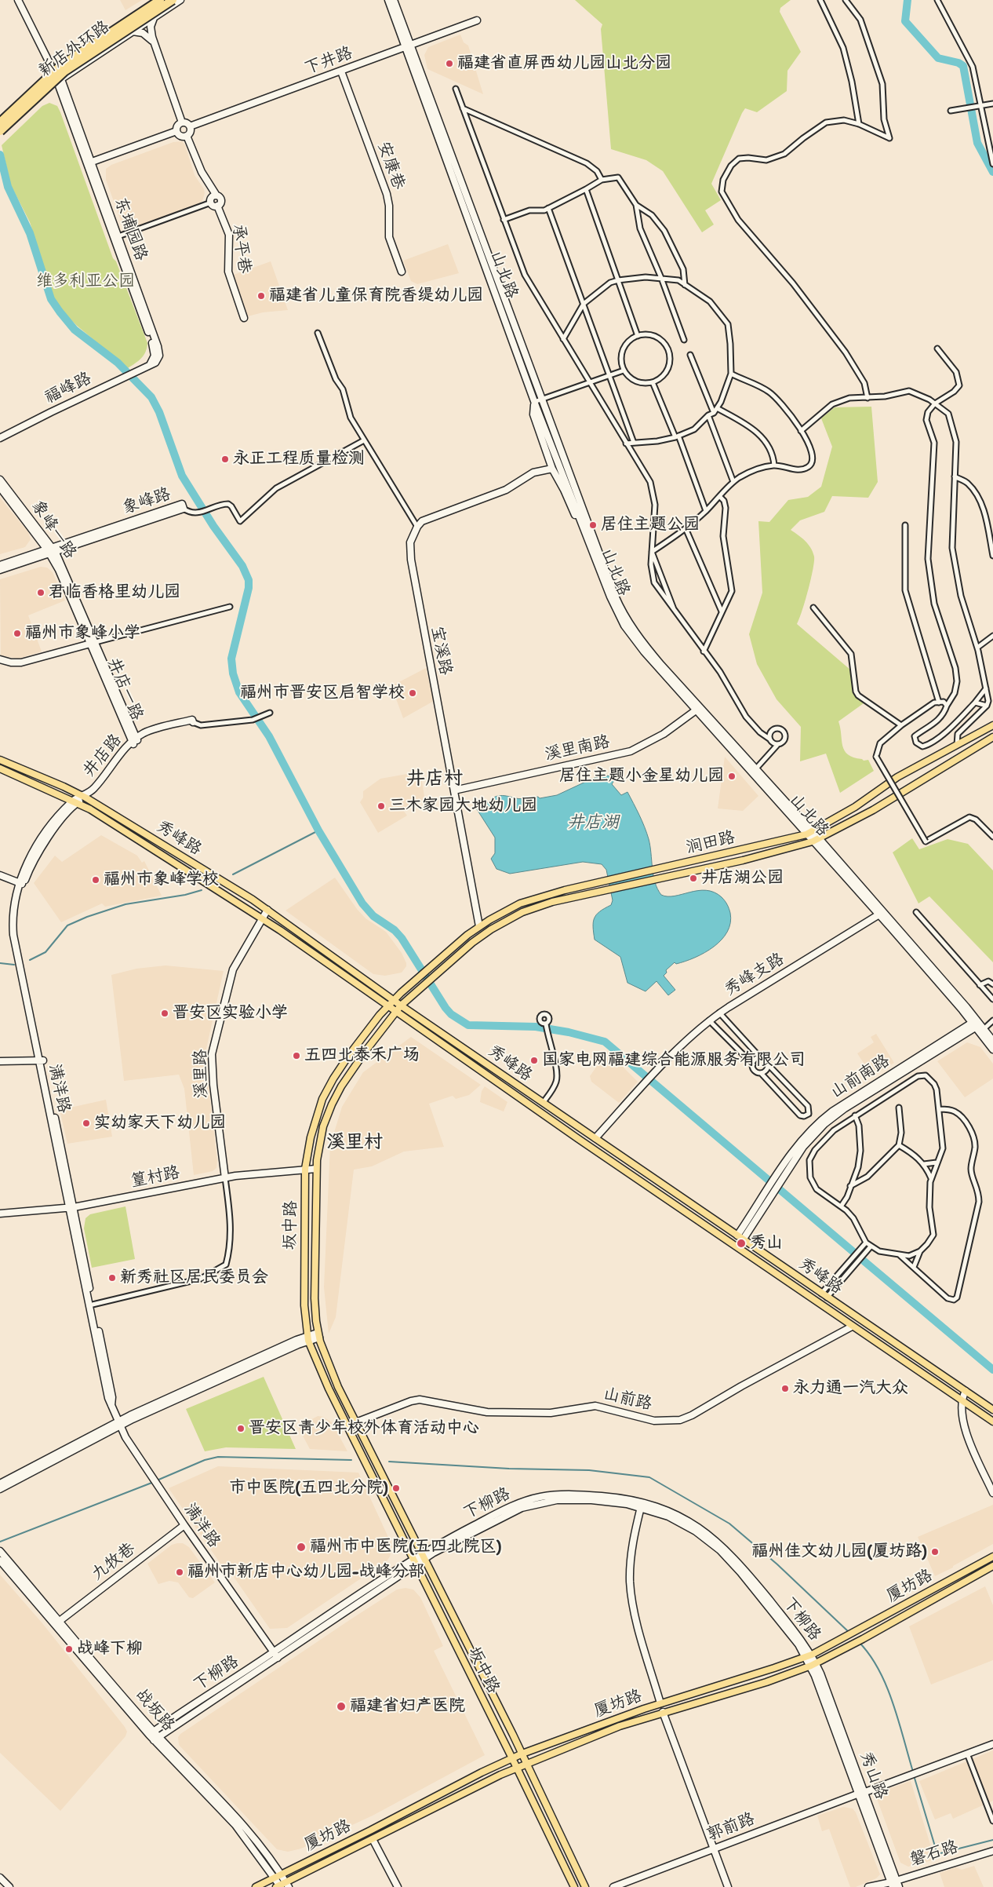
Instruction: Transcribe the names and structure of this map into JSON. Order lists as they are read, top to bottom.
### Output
{
  "streets": {
    "highway": ["新店外环路"],
    "main road": [
      "秀峰路",
      "涧田路",
      "坂中路",
      "厦坊路"
    ],
    "street": [
      "下井路",
      "安康巷",
      "东埔园路",
      "承平巷",
      "山北路",
      "福峰路",
      "象峰路",
      "象峰一路",
      "宝溪路",
      "井店一路",
      "溪里南路",
      "井店路",
      "秀峰支路",
      "溪里路",
      "山前南路",
      "满洋路",
      "篁村路",
      "山前路",
      "下柳路",
      "九牧巷",
      "战坂路",
      "秀山路",
      "郭前路",
      "磐石路"
    ]
  },
  "crossings": [
    ["下井路", "安康巷"],
    ["下井路", "山北路"],
    ["东埔园路", "福峰路"],
    ["山北路", "溪里南路"],
    ["山北路", "涧田路"],
    ["山北路", "秀峰支路"],
    ["山北路", "山前南路"],
    ["象峰路", "象峰一路"],
    ["象峰一路", "井店一路"],
    ["宝溪路", "溪里南路"],
    ["宝溪路", "涧田路"],
    ["井店一路", "井店路"],
    ["井店路", "秀峰路"],
    ["井店路", "满洋路"],
    ["秀峰路", "涧田路"],
    ["秀峰路", "秀峰支路"],
    ["秀峰路", "溪里路"],
    ["秀峰路", "山前南路"],
    ["秀峰路", "满洋路"],
    ["秀峰路", "坂中路"],
    ["秀峰路", "山前路"],
    ["涧田路", "坂中路"],
    ["溪里路", "篁村路"],
    ["满洋路", "篁村路"],
    ["满洋路", "下柳路"],
    ["满洋路", "九牧巷"],
    ["篁村路", "坂中路"],
    ["坂中路", "山前路"],
    ["坂中路", "下柳路"],
    ["坂中路", "厦坊路"],
    ["下柳路", "厦坊路"],
    ["下柳路", "战坂路"],
    ["下柳路", "秀山路"],
    ["九牧巷", "战坂路"],
    ["厦坊路", "战坂路"],
    ["秀山路", "郭前路"],
    ["秀山路", "磐石路"]
  ],
  "districts": ["井店村", "溪里村"],
  "water": ["井店湖"],
  "parks": ["维多利亚公园"],
  "places": [
    "福建省直屏西幼儿园山北分园",
    "福建省儿童保育院香缇幼儿园",
    "永正工程质量检测",
    "居住主题公园",
    "君临香格里幼儿园",
    "福州市象峰小学",
    "福州市晋安区启智学校",
    "居住主题小金星幼儿园",
    "三木家园大地幼儿园",
    "井店湖公园",
    "福州市象峰学校",
    "晋安区实验小学",
    "五四北泰禾广场",
    "国家电网福建综合能源服务有限公司",
    "实幼家天下幼儿园",
    "秀山",
    "新秀社区居民委员会",
    "永力通一汽大众",
    "晋安区青少年校外体育活动中心",
    "市中医院(五四北分院)",
    "福州市中医院(五四北院区)",
    "福州佳文幼儿园(厦坊路)",
    "福州市新店中心幼儿园-战峰分部",
    "战峰下柳",
    "福建省妇产医院"
  ]
}
